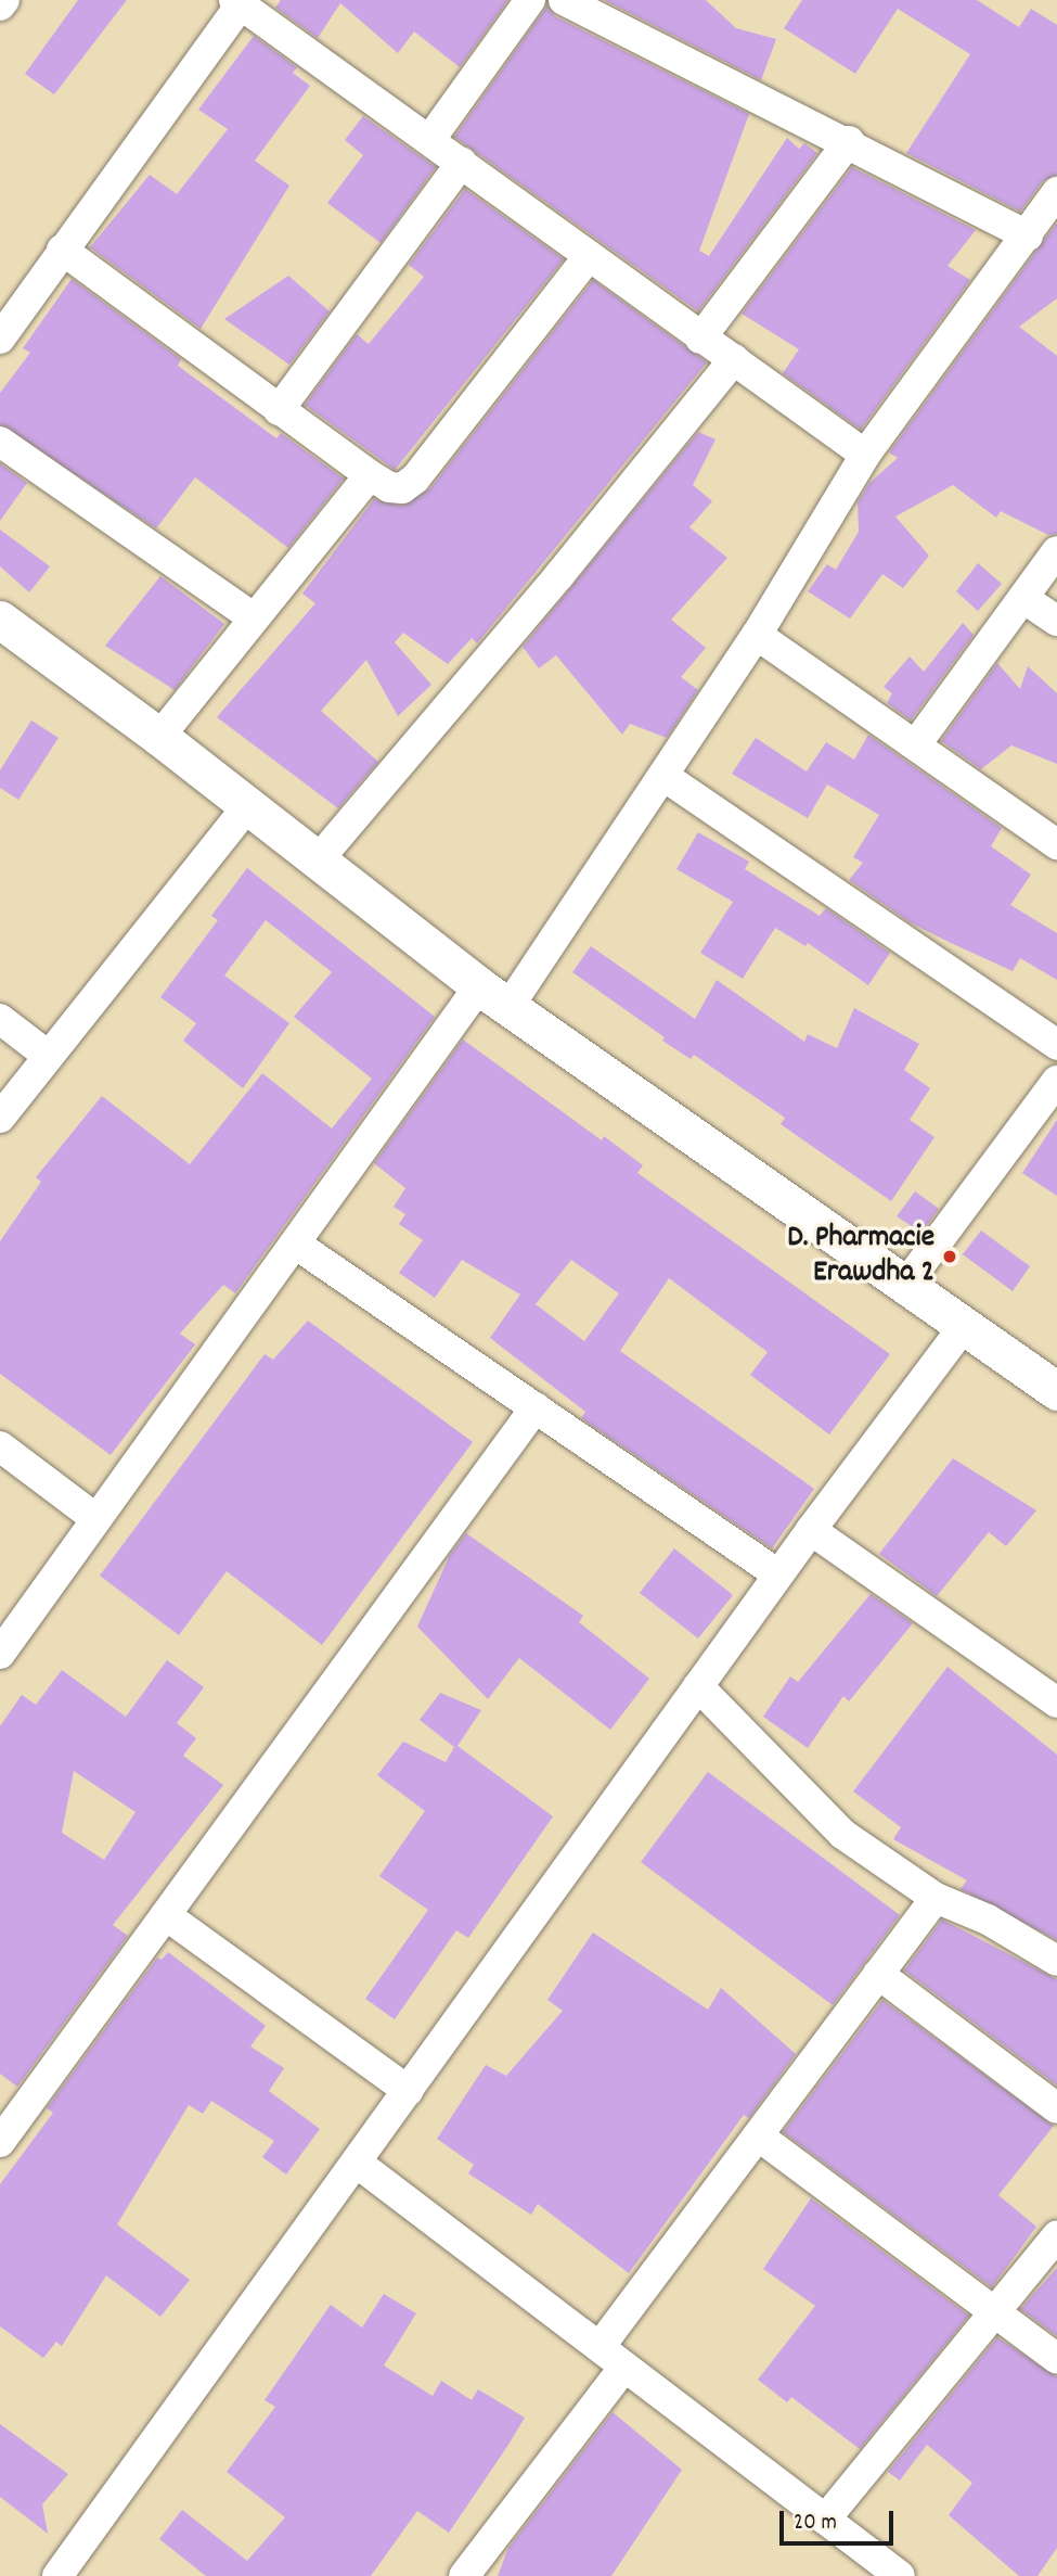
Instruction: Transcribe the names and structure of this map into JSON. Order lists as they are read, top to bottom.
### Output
{
  "places": ["D. Pharmacie Erawdha 2"],
  "scale_bar": "20 m"
}
